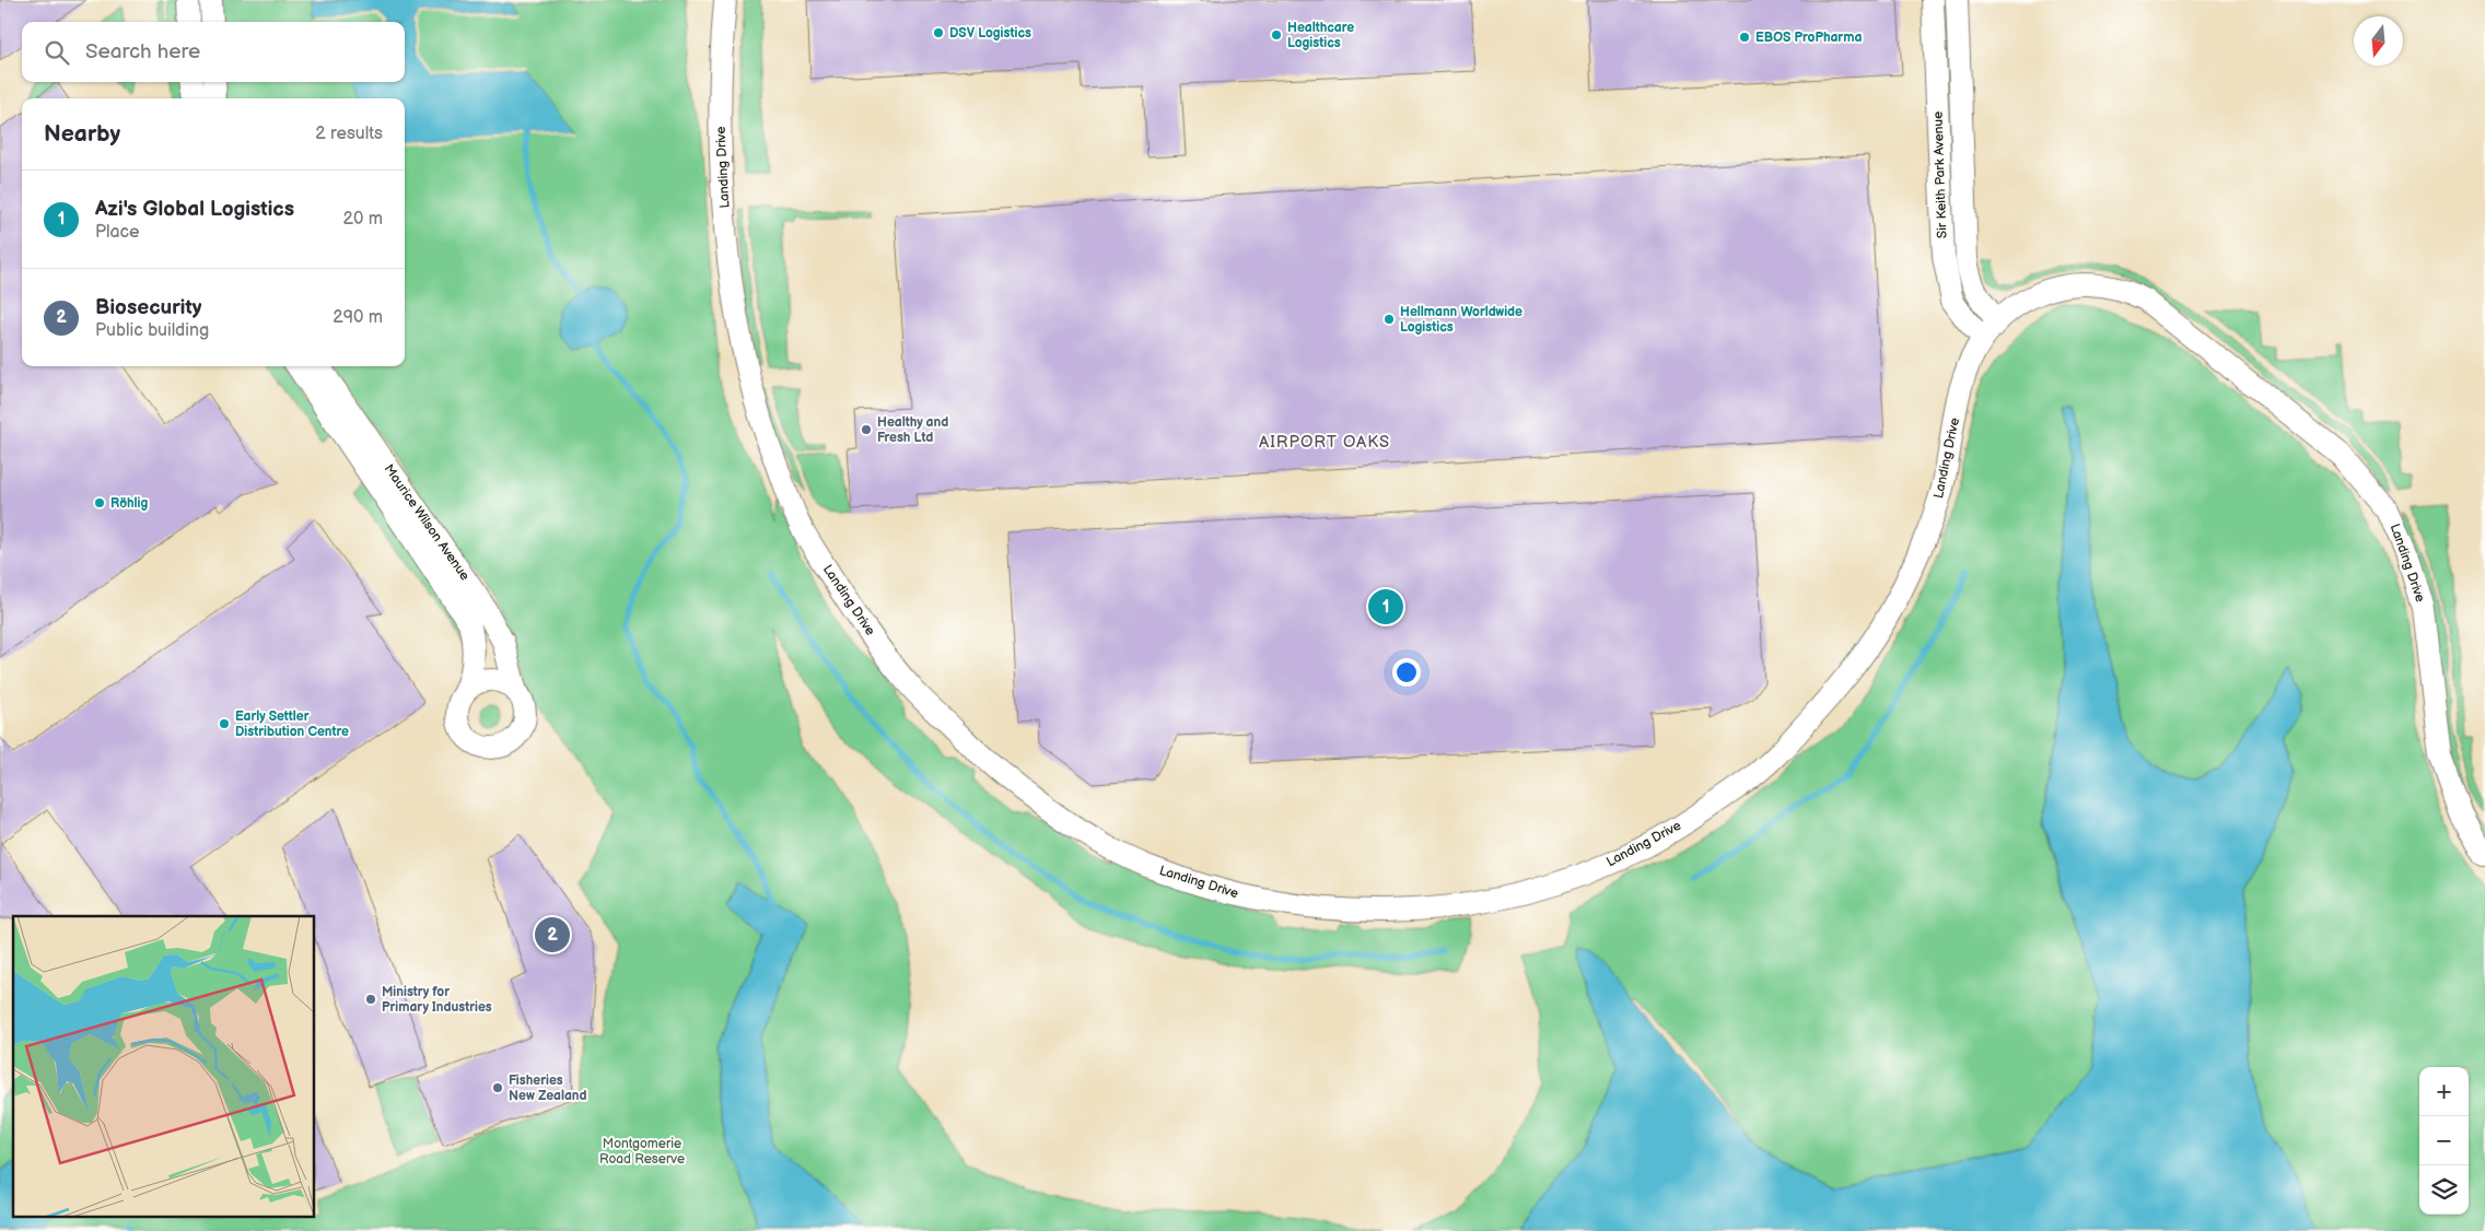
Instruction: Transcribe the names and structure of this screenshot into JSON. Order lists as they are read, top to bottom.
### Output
{
  "streets": {
    "street": ["Landing Drive", "Sir Keith Park Avenue", "Maurice Wilson Avenue"]
  },
  "crossings": [
    ["Landing Drive", "Sir Keith Park Avenue"]
  ],
  "districts": ["AIRPORT OAKS"],
  "parks": ["Montgomerie Road Reserve"],
  "places": [
    "DSV Logistics",
    "Healthcare Logistics",
    "EBOS ProPharma",
    "Hellmann Worldwide Logistics",
    "Healthy and Fresh Ltd",
    "Röhlig",
    "Early Settler Distribution Centre",
    "Ministry for Primary Industries",
    "Fisheries New Zealand"
  ],
  "north": "bottom",
  "page": {
    "search": "Search here",
    "heading": ["Nearby", "2 results"],
    "list": [
      {
        "mark": "1",
        "name": "Azi's Global Logistics",
        "note": "Place",
        "value": "20 m"
      },
      {
        "mark": "2",
        "name": "Biosecurity",
        "note": "Public building",
        "value": "290 m"
      }
    ],
    "pins": ["1", "2"],
    "map_buttons": ["+", "−"]
  }
}
